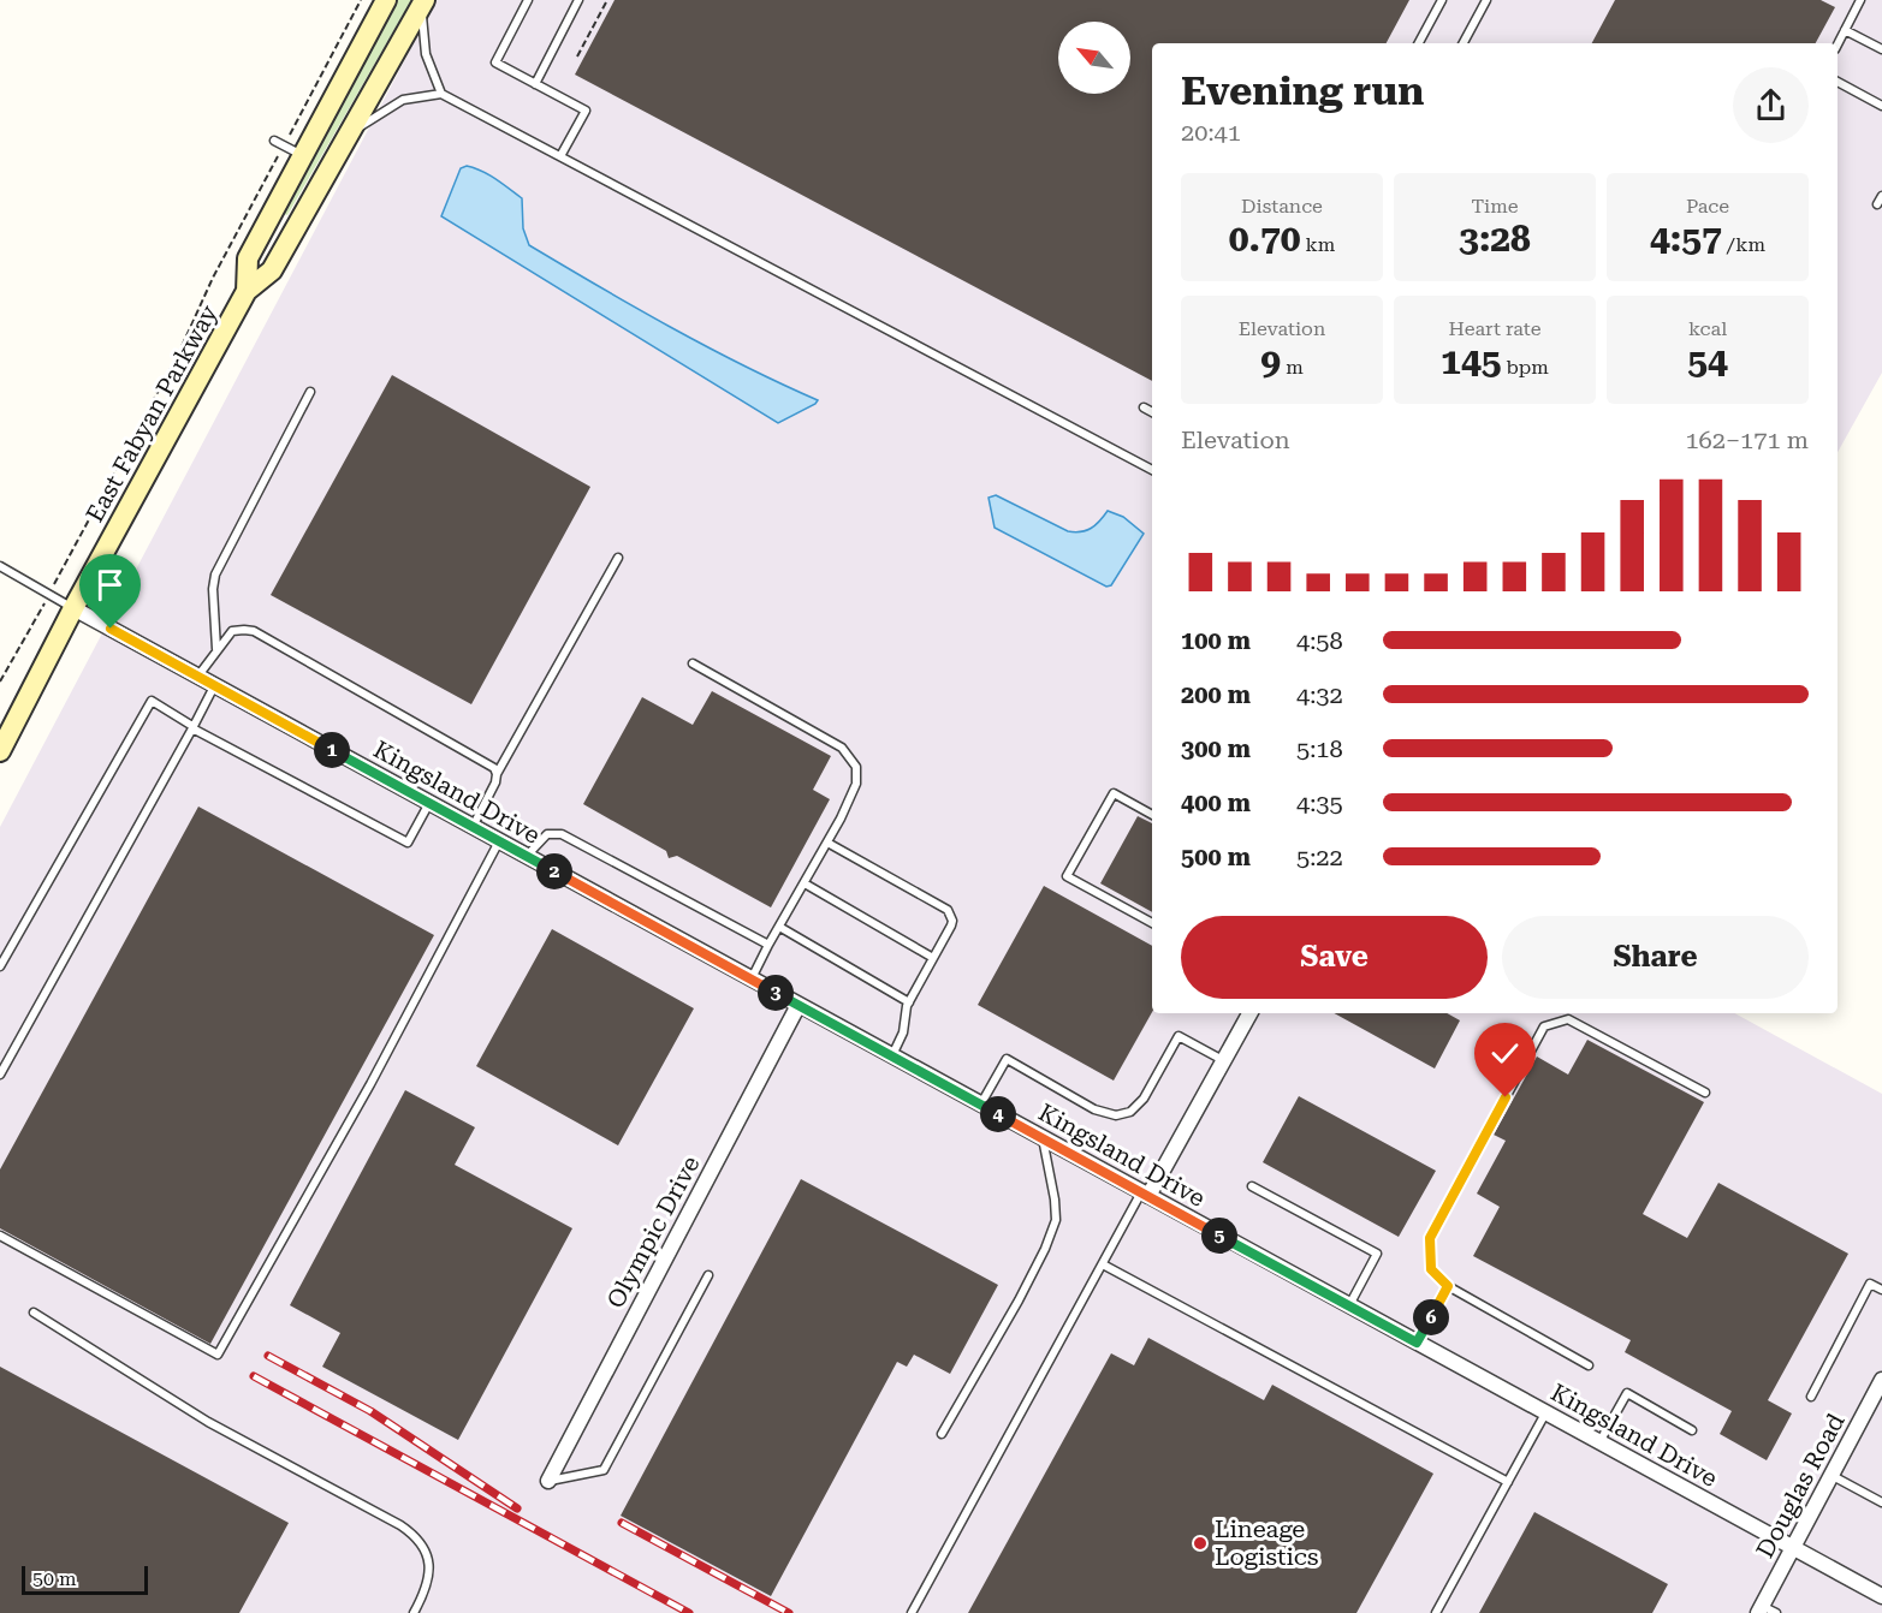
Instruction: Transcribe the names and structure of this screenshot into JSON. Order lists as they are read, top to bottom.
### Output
{
  "streets": {
    "main road": ["East Fabyan Parkway"],
    "street": ["Kingsland Drive", "Olympic Drive", "Douglas Road"]
  },
  "crossings": [
    ["East Fabyan Parkway", "Kingsland Drive"],
    ["Kingsland Drive", "Olympic Drive"],
    ["Kingsland Drive", "Douglas Road"]
  ],
  "places": ["Lineage Logistics"],
  "scale_bar": "50 m",
  "north": "top left",
  "page": {
    "heading": ["Evening run", "20:41"],
    "stats": [
      ["Distance", "0.70 km"],
      ["Time", "3:28"],
      ["Pace", "4:57 /km"],
      ["Elevation", "9 m"],
      ["Heart rate", "145 bpm"],
      ["kcal", "54"]
    ],
    "chart": ["Elevation", "162–171 m"],
    "list": [
      {
        "name": "100 m",
        "note": "4:58"
      },
      {
        "name": "200 m",
        "note": "4:32"
      },
      {
        "name": "300 m",
        "note": "5:18"
      },
      {
        "name": "400 m",
        "note": "4:35"
      },
      {
        "name": "500 m",
        "note": "5:22"
      }
    ],
    "pins": [
      "1",
      "2",
      "3",
      "4",
      "5",
      "6"
    ],
    "buttons": ["Save", "Share"],
    "scale": "50 m"
  }
}
